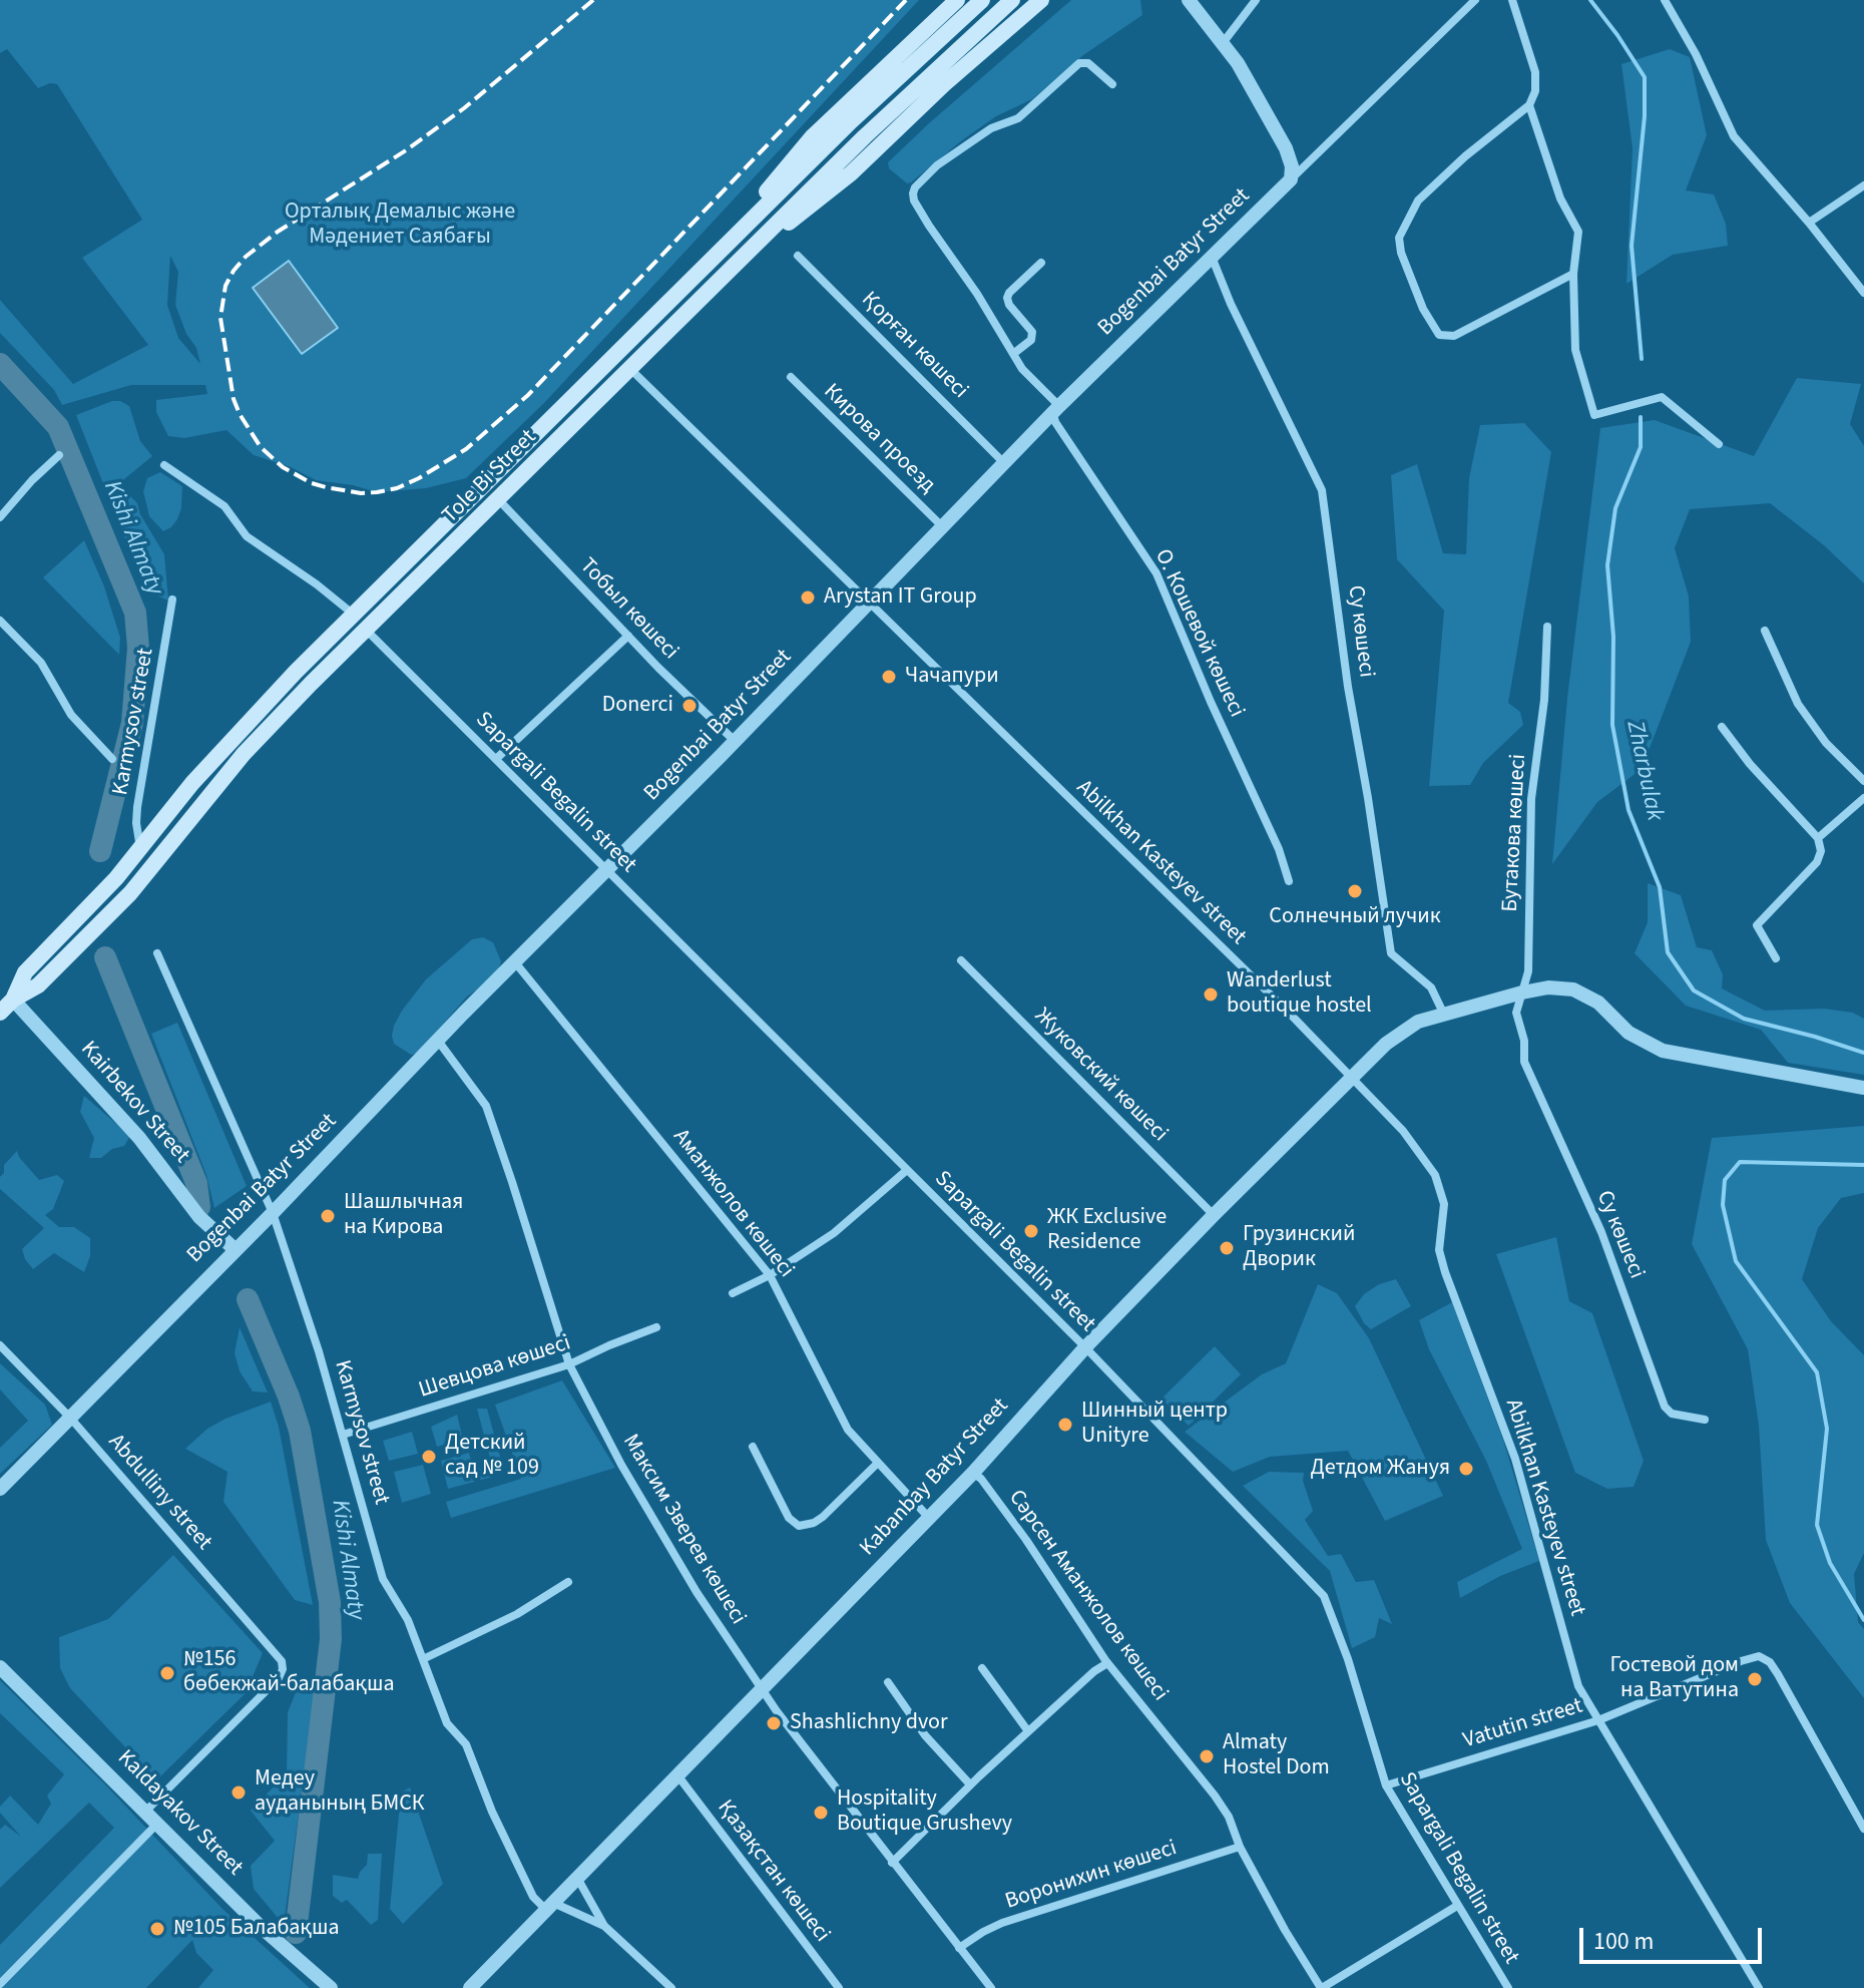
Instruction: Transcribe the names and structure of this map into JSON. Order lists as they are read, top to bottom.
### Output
{
  "streets": {
    "main road": ["Tole Bi Street", "Kairbekov Street"],
    "street": [
      "Bogenbai Batyr Street",
      "Қорған көшесі",
      "Кирова проезд",
      "Тобыл көшесі",
      "Су көшесі",
      "О. Кошевой көшесі",
      "Karmysov street",
      "Sapargali Begalin street",
      "Бутакова көшесі",
      "Abilkhan Kasteyev street",
      "Жуковский көшесі",
      "Аманжолов көшесі",
      "Шевцова көшесі",
      "Kabanbay Batyr Street",
      "Abdulliny street",
      "Максим Зверев көшесі",
      "Сәрсен Аманжолов көшесі",
      "Vatutin street",
      "Kaldayakov Street",
      "Қазақстан көшесі",
      "Воронихин көшесі"
    ]
  },
  "crossings": [
    ["Bogenbai Batyr Street", "Қорған көшесі"],
    ["Bogenbai Batyr Street", "Кирова проезд"],
    ["Bogenbai Batyr Street", "Тобыл көшесі"],
    ["Bogenbai Batyr Street", "Су көшесі"],
    ["Bogenbai Batyr Street", "О. Кошевой көшесі"],
    ["Bogenbai Batyr Street", "Karmysov street"],
    ["Bogenbai Batyr Street", "Sapargali Begalin street"],
    ["Bogenbai Batyr Street", "Abilkhan Kasteyev street"],
    ["Bogenbai Batyr Street", "Kairbekov Street"],
    ["Bogenbai Batyr Street", "Аманжолов көшесі"],
    ["Bogenbai Batyr Street", "Abdulliny street"],
    ["Bogenbai Batyr Street", "Максим Зверев көшесі"],
    ["Tole Bi Street", "Тобыл көшесі"],
    ["Tole Bi Street", "Karmysov street"],
    ["Tole Bi Street", "Sapargali Begalin street"],
    ["Tole Bi Street", "Abilkhan Kasteyev street"],
    ["Tole Bi Street", "Kairbekov Street"],
    ["Су көшесі", "Бутакова көшесі"],
    ["Су көшесі", "Kabanbay Batyr Street"],
    ["Karmysov street", "Шевцова көшесі"],
    ["Karmysov street", "Kabanbay Batyr Street"],
    ["Sapargali Begalin street", "Kabanbay Batyr Street"],
    ["Sapargali Begalin street", "Vatutin street"],
    ["Бутакова көшесі", "Kabanbay Batyr Street"],
    ["Abilkhan Kasteyev street", "Kabanbay Batyr Street"],
    ["Abilkhan Kasteyev street", "Vatutin street"],
    ["Жуковский көшесі", "Kabanbay Batyr Street"],
    ["Аманжолов көшесі", "Kabanbay Batyr Street"],
    ["Шевцова көшесі", "Максим Зверев көшесі"],
    ["Kabanbay Batyr Street", "Максим Зверев көшесі"],
    ["Kabanbay Batyr Street", "Сәрсен Аманжолов көшесі"],
    ["Kabanbay Batyr Street", "Қазақстан көшесі"],
    ["Abdulliny street", "Kaldayakov Street"],
    ["Максим Зверев көшесі", "Воронихин көшесі"],
    ["Сәрсен Аманжолов көшесі", "Воронихин көшесі"]
  ],
  "water": ["Kіshі Almaty", "Zharbulak"],
  "parks": ["Орталық Демалыс және Мәдениет Саябағы"],
  "places": [
    "Arystan IT Group",
    "Чачапури",
    "Donerci",
    "Солнечный лучик",
    "Wanderlust boutique hostel",
    "Шашлычная на Кирова",
    "ЖК Exclusive Residence",
    "Грузинский Дворик",
    "Шинный центр Unityre",
    "Детский сад № 109",
    "Детдом Жануя",
    "№156 бөбекжай-балабақша",
    "Гостевой дом на Ватутина",
    "Shashlichny dvor",
    "Almaty Hostel Dom",
    "Медеу ауданының БМСК",
    "Hospitality Boutique Grushevy",
    "№105 Балабақша"
  ],
  "scale_bar": "100 m"
}
